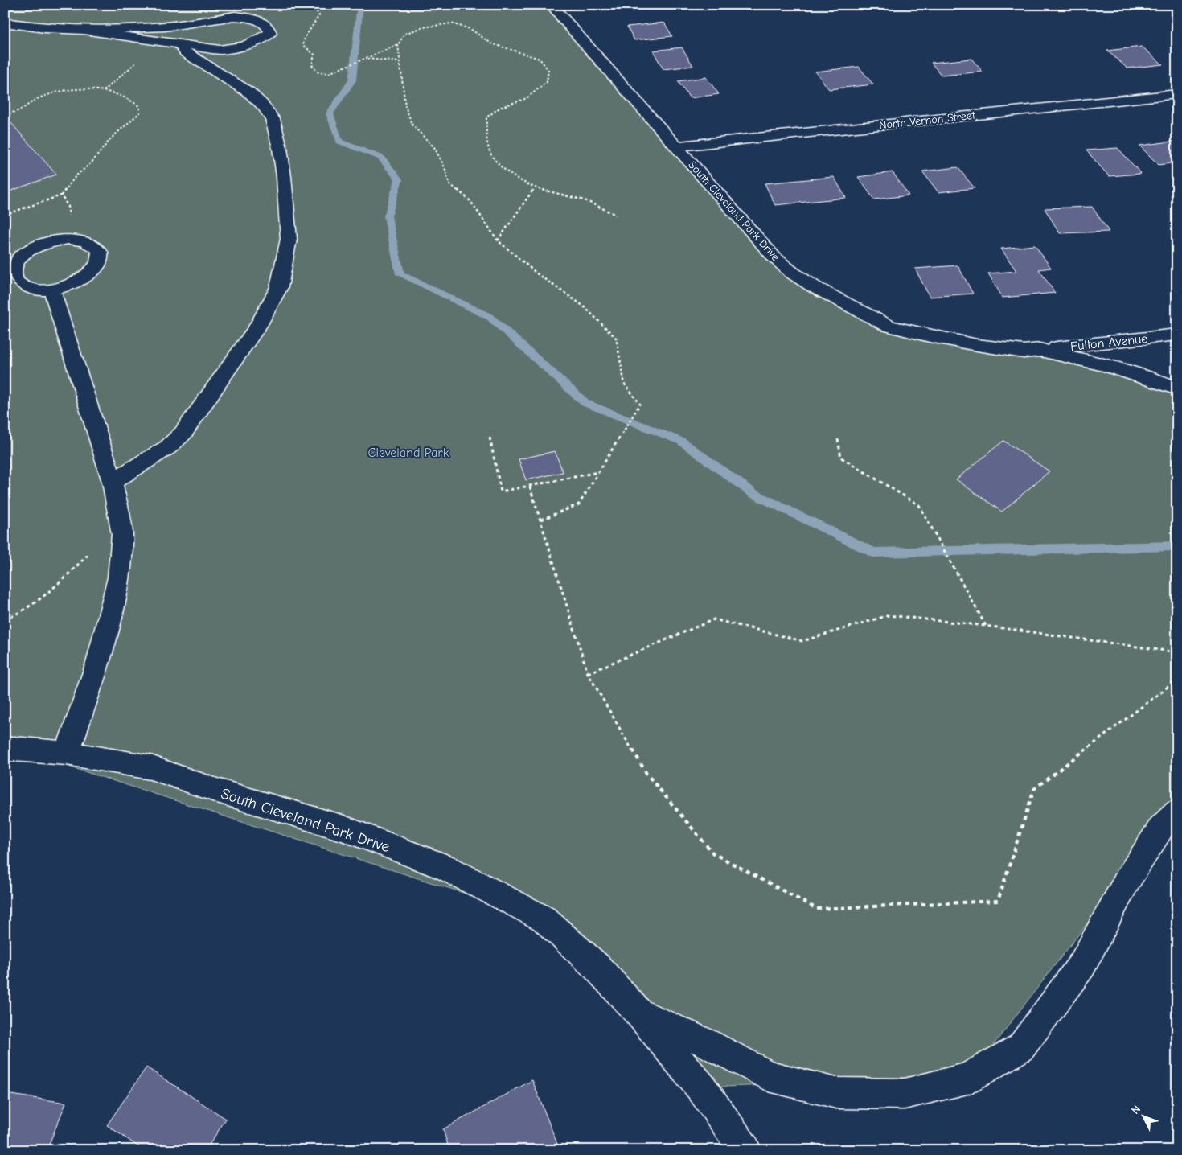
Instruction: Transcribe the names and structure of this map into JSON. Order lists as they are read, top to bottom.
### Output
{
  "streets": {
    "street": ["North Vernon Street", "South Cleveland Park Drive", "Fulton Avenue"]
  },
  "crossings": [
    ["North Vernon Street", "South Cleveland Park Drive"],
    ["South Cleveland Park Drive", "Fulton Avenue"]
  ],
  "parks": ["Cleveland Park"],
  "north": "top left"
}
